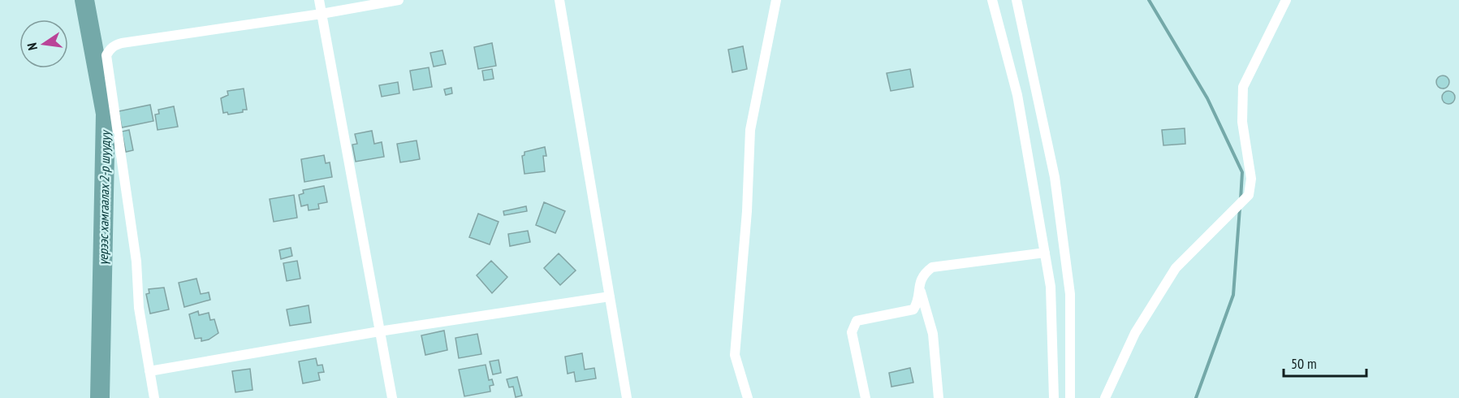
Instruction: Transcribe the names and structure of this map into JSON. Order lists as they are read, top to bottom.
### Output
{
  "water": ["үерээс хамгаалах 2-р шуудуу"],
  "scale_bar": "50 m",
  "north": "left"
}
